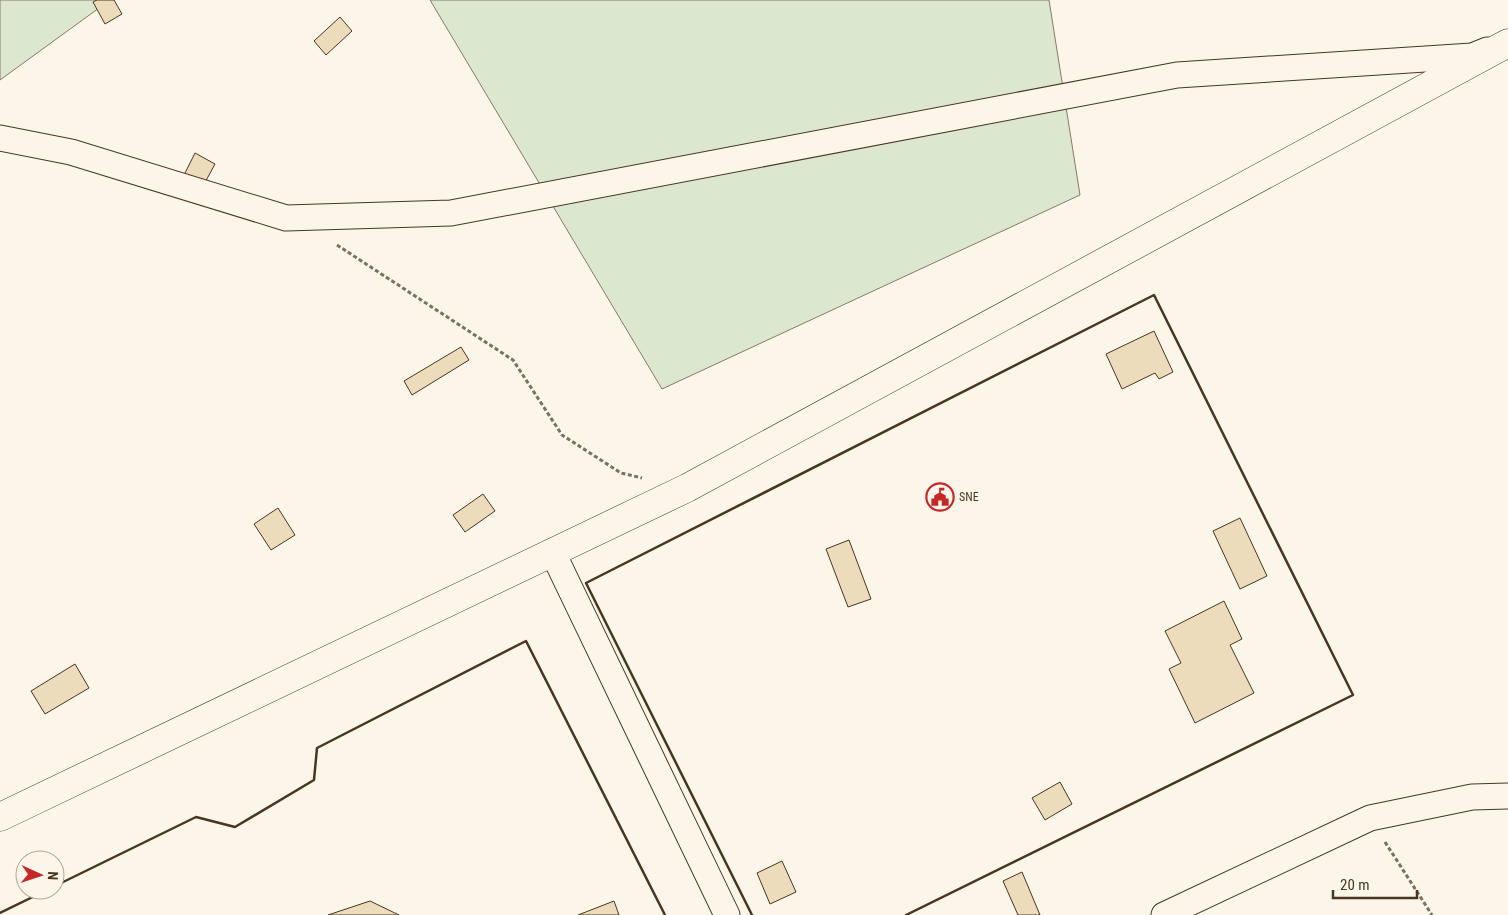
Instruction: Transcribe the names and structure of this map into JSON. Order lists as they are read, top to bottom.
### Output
{
  "places": {
    "public building": ["SNE"]
  },
  "scale_bar": "20 m",
  "north": "right"
}
